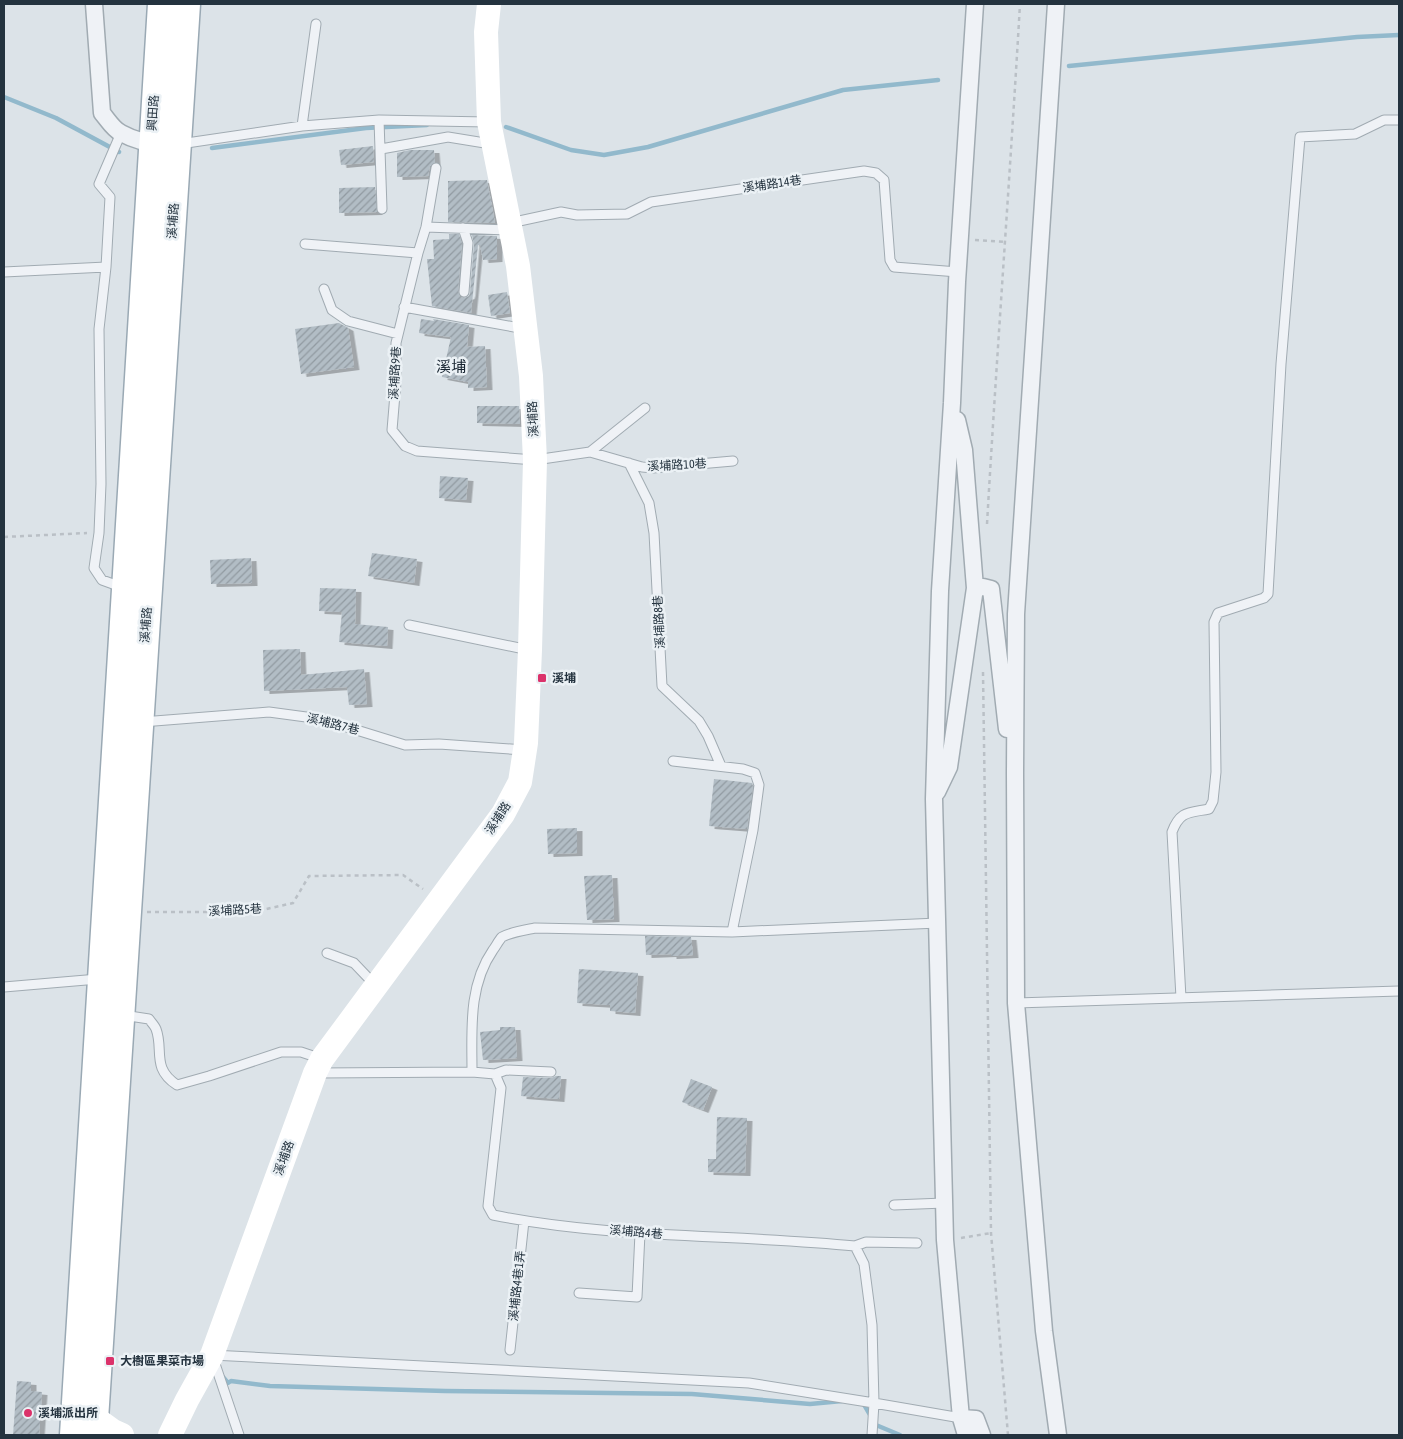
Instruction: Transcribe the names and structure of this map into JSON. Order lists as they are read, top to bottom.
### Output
{
  "streets": {
    "main road": ["興田路", "溪埔路"],
    "lane": [
      "溪埔路14巷",
      "溪埔路9巷",
      "溪埔路10巷",
      "溪埔路8巷",
      "溪埔路7巷",
      "溪埔路4巷",
      "溪埔路4巷1弄"
    ],
    "path": ["溪埔路5巷"]
  },
  "crossings": [
    ["興田路", "溪埔路"],
    ["溪埔路14巷", "溪埔路"],
    ["溪埔路", "溪埔路9巷"],
    ["溪埔路", "溪埔路10巷"],
    ["溪埔路", "溪埔路7巷"],
    ["溪埔路", "溪埔路5巷"],
    ["溪埔路9巷", "溪埔路10巷"],
    ["溪埔路10巷", "溪埔路8巷"],
    ["溪埔路4巷", "溪埔路4巷1弄"]
  ],
  "districts": ["溪埔"],
  "places": {
    "transit": ["溪埔", "大樹區果菜市場"],
    "other": ["溪埔派出所"]
  }
}
